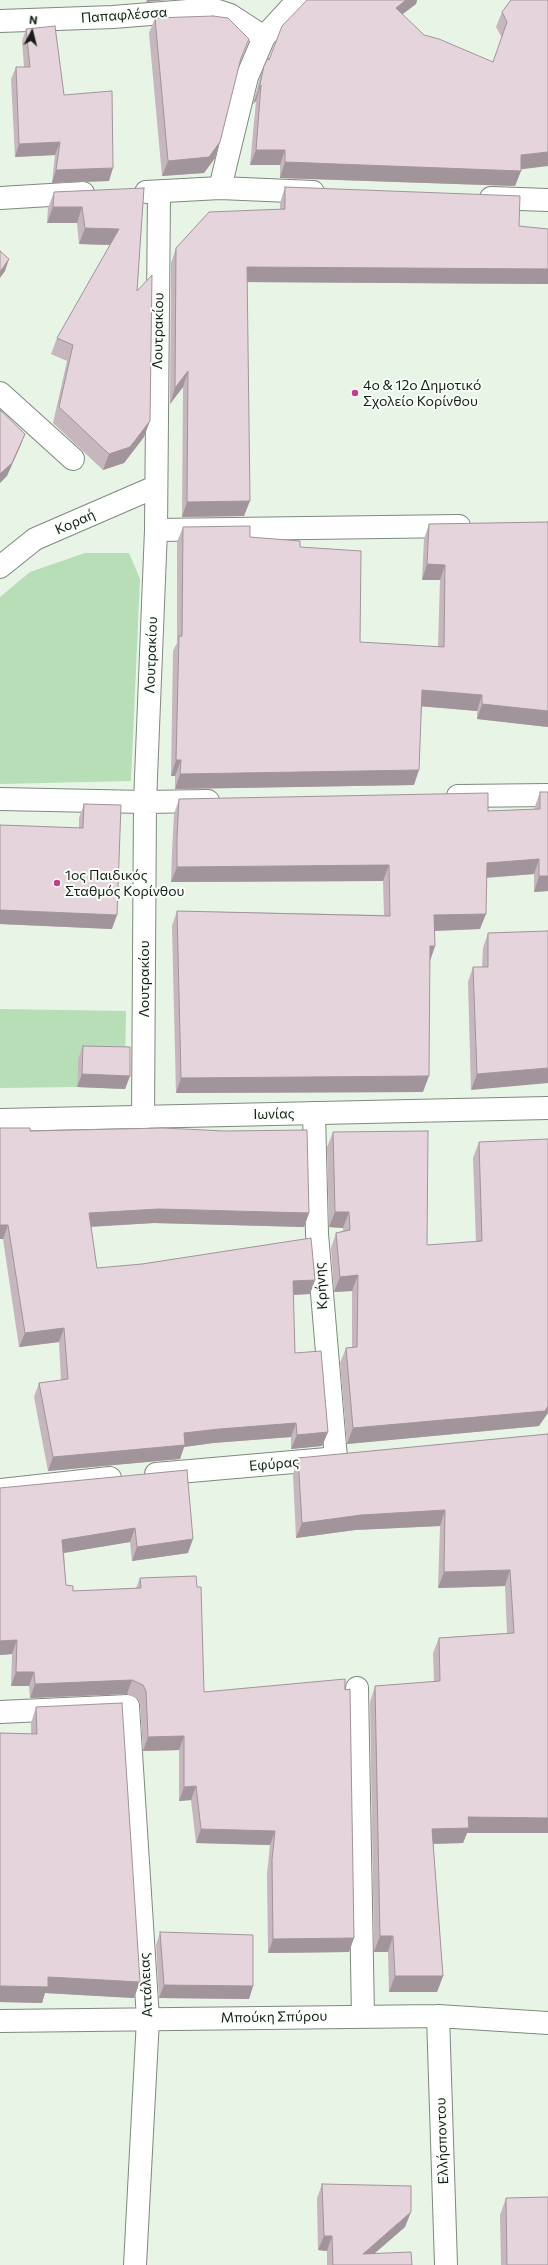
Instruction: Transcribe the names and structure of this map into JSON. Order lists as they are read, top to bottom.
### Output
{
  "streets": {
    "street": [
      "Παπαφλέσσα",
      "Λουτρακίου",
      "Κοραή",
      "Ιωνίας",
      "Κρήνης",
      "Εφύρας",
      "Αττάλειας",
      "Μπούκη Σπύρου",
      "Ελλήσποντου"
    ]
  },
  "crossings": [
    ["Λουτρακίου", "Κοραή"],
    ["Λουτρακίου", "Ιωνίας"],
    ["Ιωνίας", "Κρήνης"],
    ["Κρήνης", "Εφύρας"],
    ["Αττάλειας", "Μπούκη Σπύρου"],
    ["Μπούκη Σπύρου", "Ελλήσποντου"]
  ],
  "places": ["4ο & 12ο Δημοτικό Σχολείο Κορίνθου", "1ος Παιδικός Σταθμός Κορίνθου"],
  "north": "top"
}
